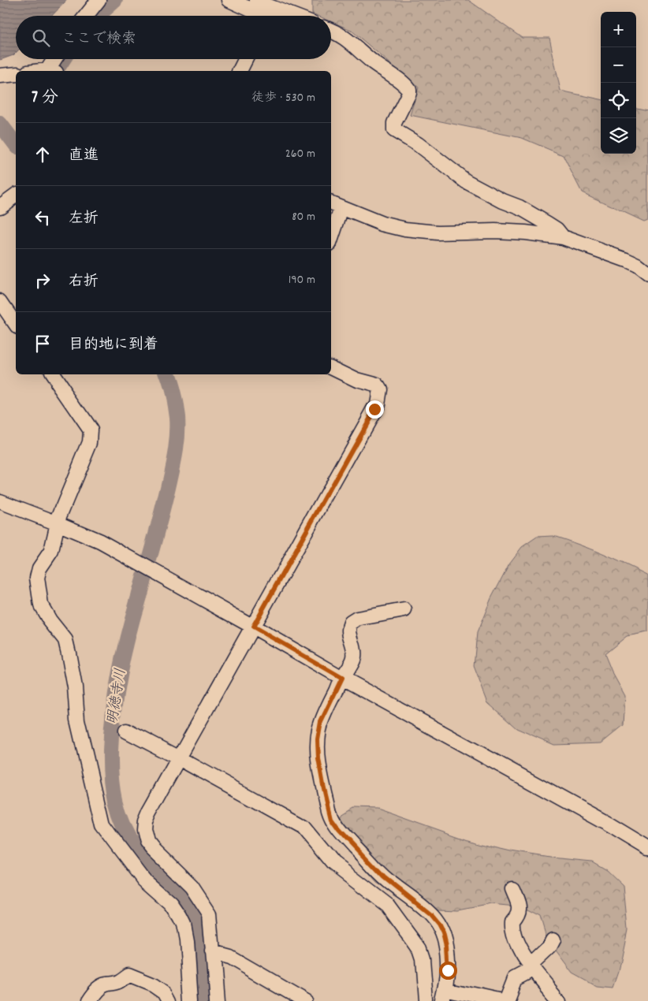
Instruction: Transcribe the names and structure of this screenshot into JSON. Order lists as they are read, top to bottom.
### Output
{
  "water": ["明徳寺川"],
  "page": {
    "map_buttons": ["+", "−"],
    "search": "ここで検索",
    "heading": ["7 分", "徒歩 · 530 m"],
    "list": [
      ["直進", "260 m"],
      ["左折", "80 m"],
      ["右折", "190 m"],
      "目的地に到着"
    ]
  }
}
